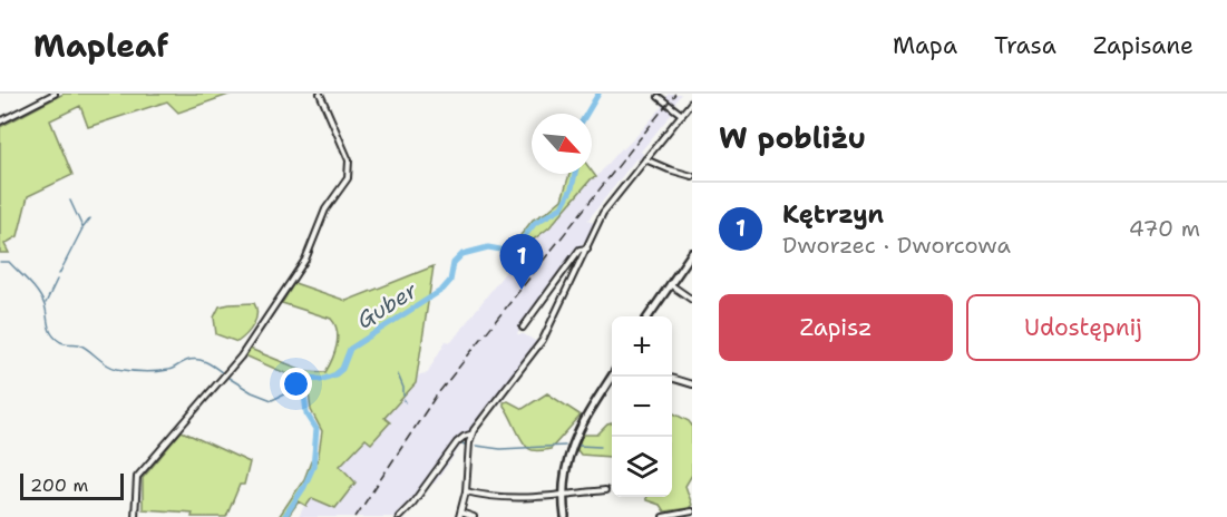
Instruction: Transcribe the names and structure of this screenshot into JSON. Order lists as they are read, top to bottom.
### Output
{
  "water": ["Guber"],
  "scale_bar": "200 m",
  "north": "bottom right",
  "page": {
    "header": "Mapleaf",
    "nav": ["Mapa", "Trasa", "Zapisane"],
    "heading": "W pobliżu",
    "list": [
      {
        "mark": "1",
        "name": "Kętrzyn",
        "note": "Dworzec · Dworcowa",
        "value": "470 m"
      }
    ],
    "pins": "1",
    "buttons": ["Zapisz", "Udostępnij"],
    "map_buttons": ["+", "−"],
    "scale": "200 m"
  }
}
